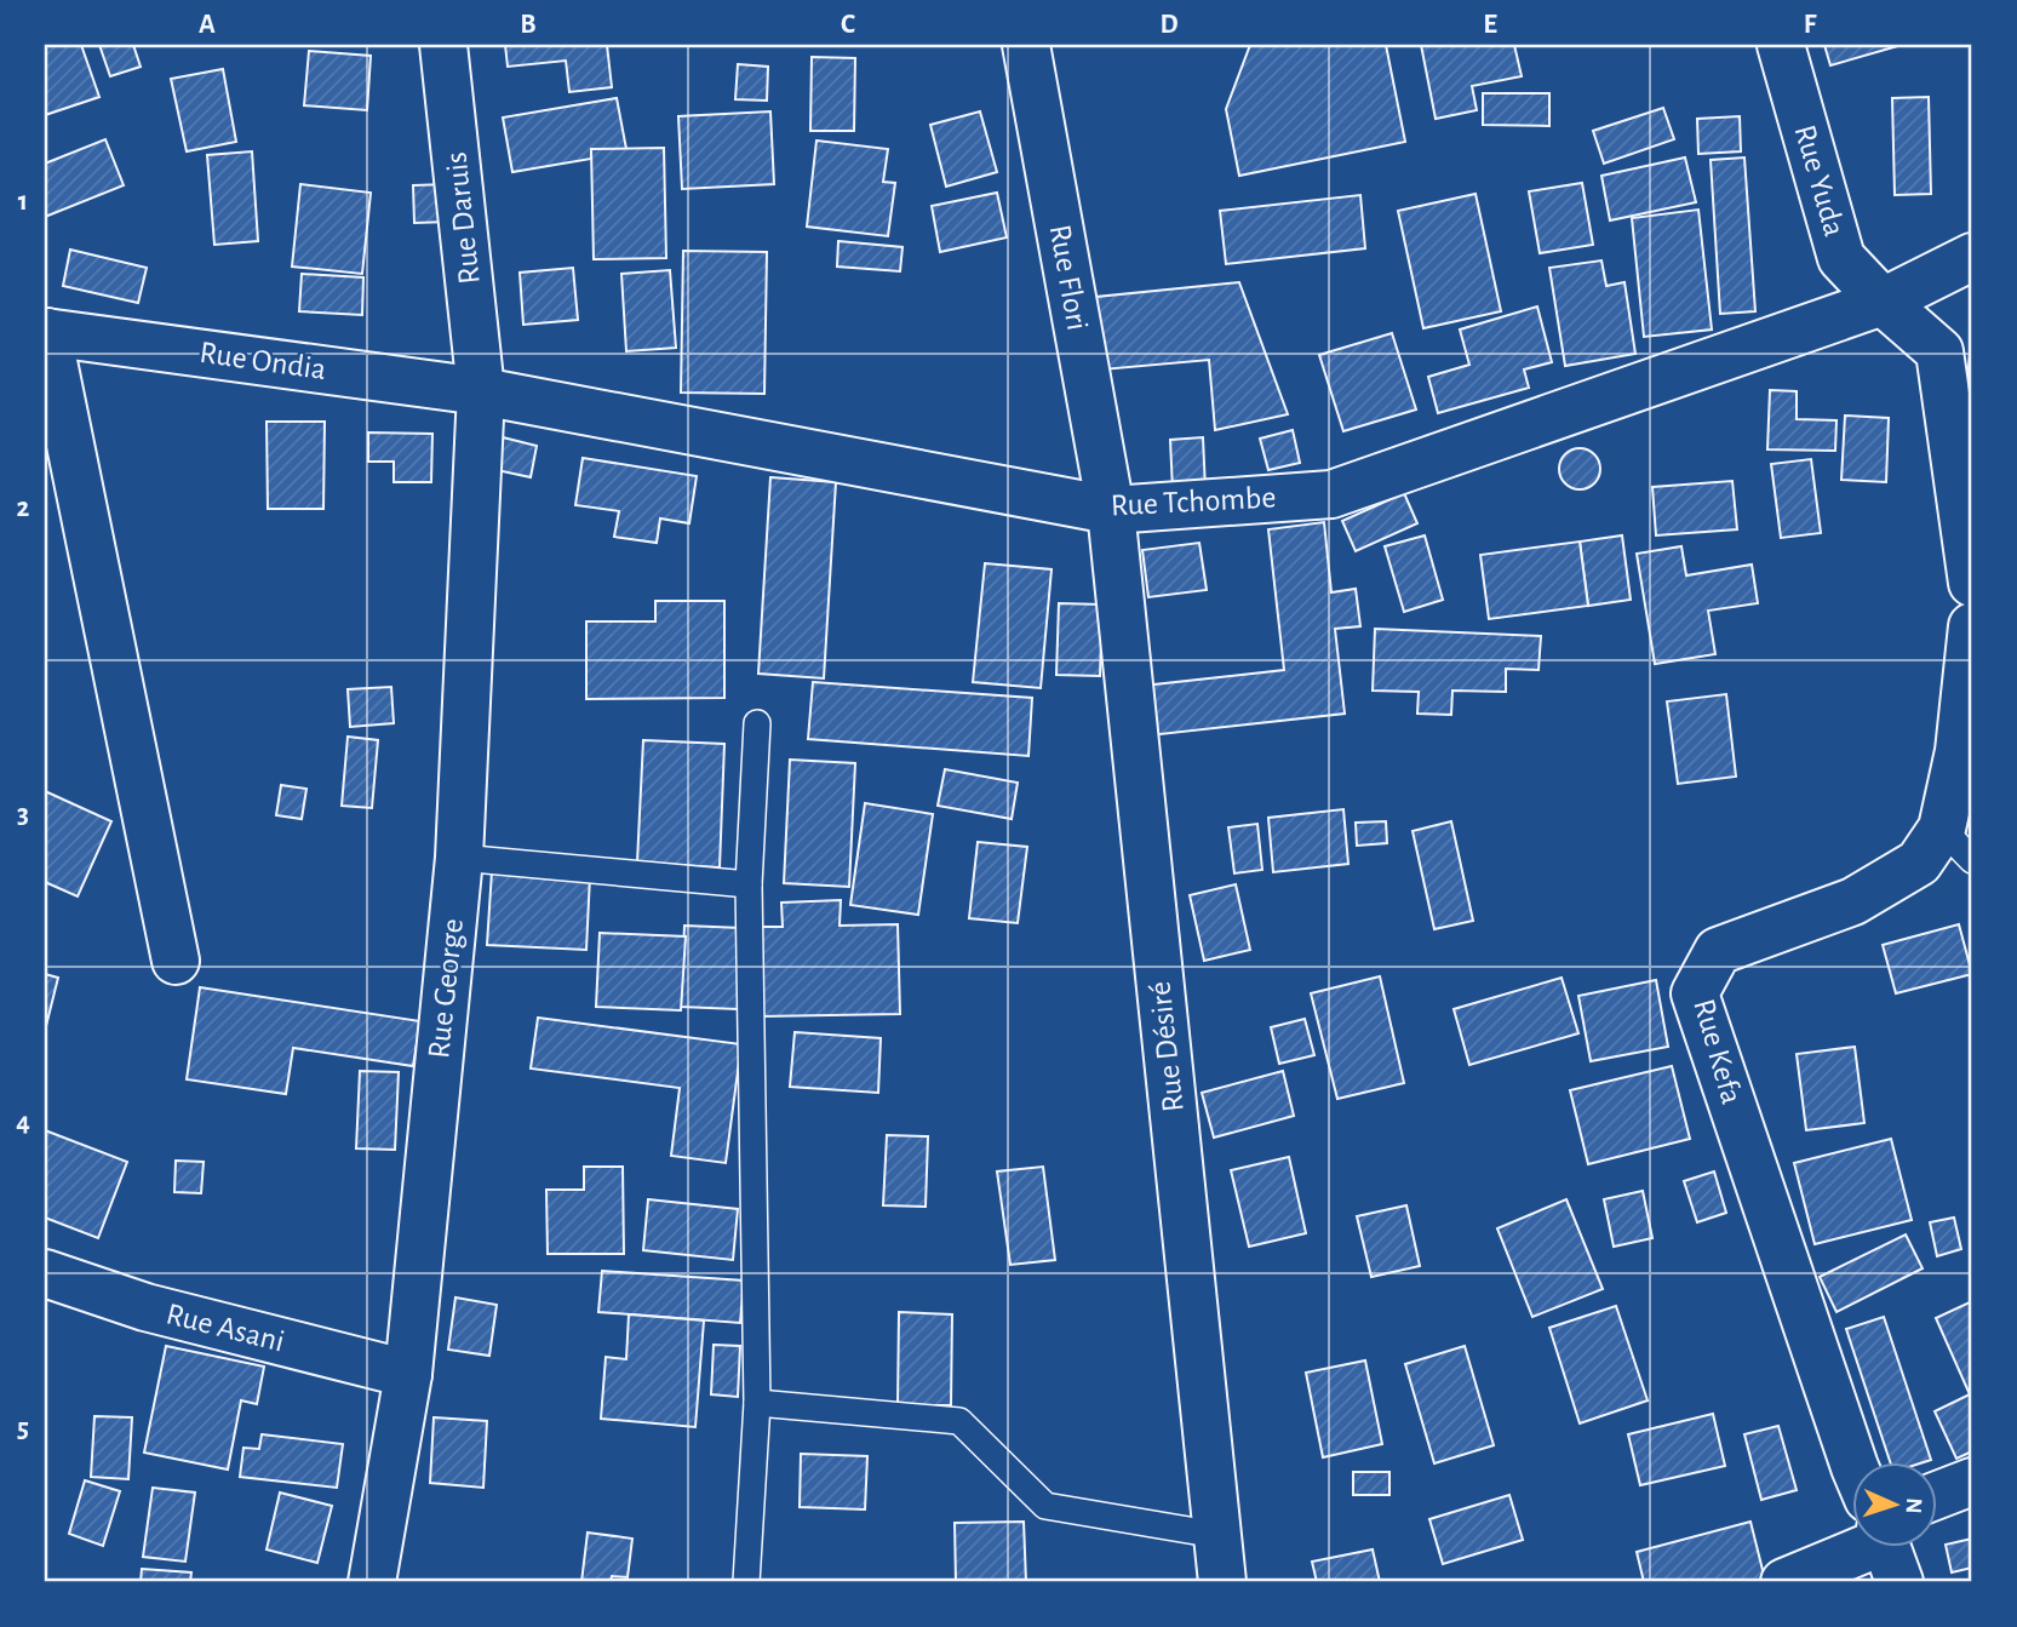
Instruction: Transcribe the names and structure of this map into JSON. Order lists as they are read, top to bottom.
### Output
{
  "streets": {
    "street": [
      "Rue Yuda",
      "Rue Daruis",
      "Rue Flori",
      "Rue Ondia",
      "Rue Tchombe",
      "Rue George",
      "Rue Désiré",
      "Rue Kefa",
      "Rue Asani"
    ]
  },
  "crossings": [
    ["Rue Yuda", "Rue Tchombe"],
    ["Rue Daruis", "Rue Ondia"],
    ["Rue Daruis", "Rue Tchombe"],
    ["Rue Daruis", "Rue George"],
    ["Rue Flori", "Rue Tchombe"],
    ["Rue Flori", "Rue Désiré"],
    ["Rue Ondia", "Rue Tchombe"],
    ["Rue Ondia", "Rue George"],
    ["Rue Tchombe", "Rue George"],
    ["Rue Tchombe", "Rue Désiré"],
    ["Rue George", "Rue Asani"]
  ],
  "north": "right",
  "grid": {
    "columns": [
      "A",
      "B",
      "C",
      "D",
      "E",
      "F"
    ],
    "rows": [
      "1",
      "2",
      "3",
      "4",
      "5"
    ]
  }
}
